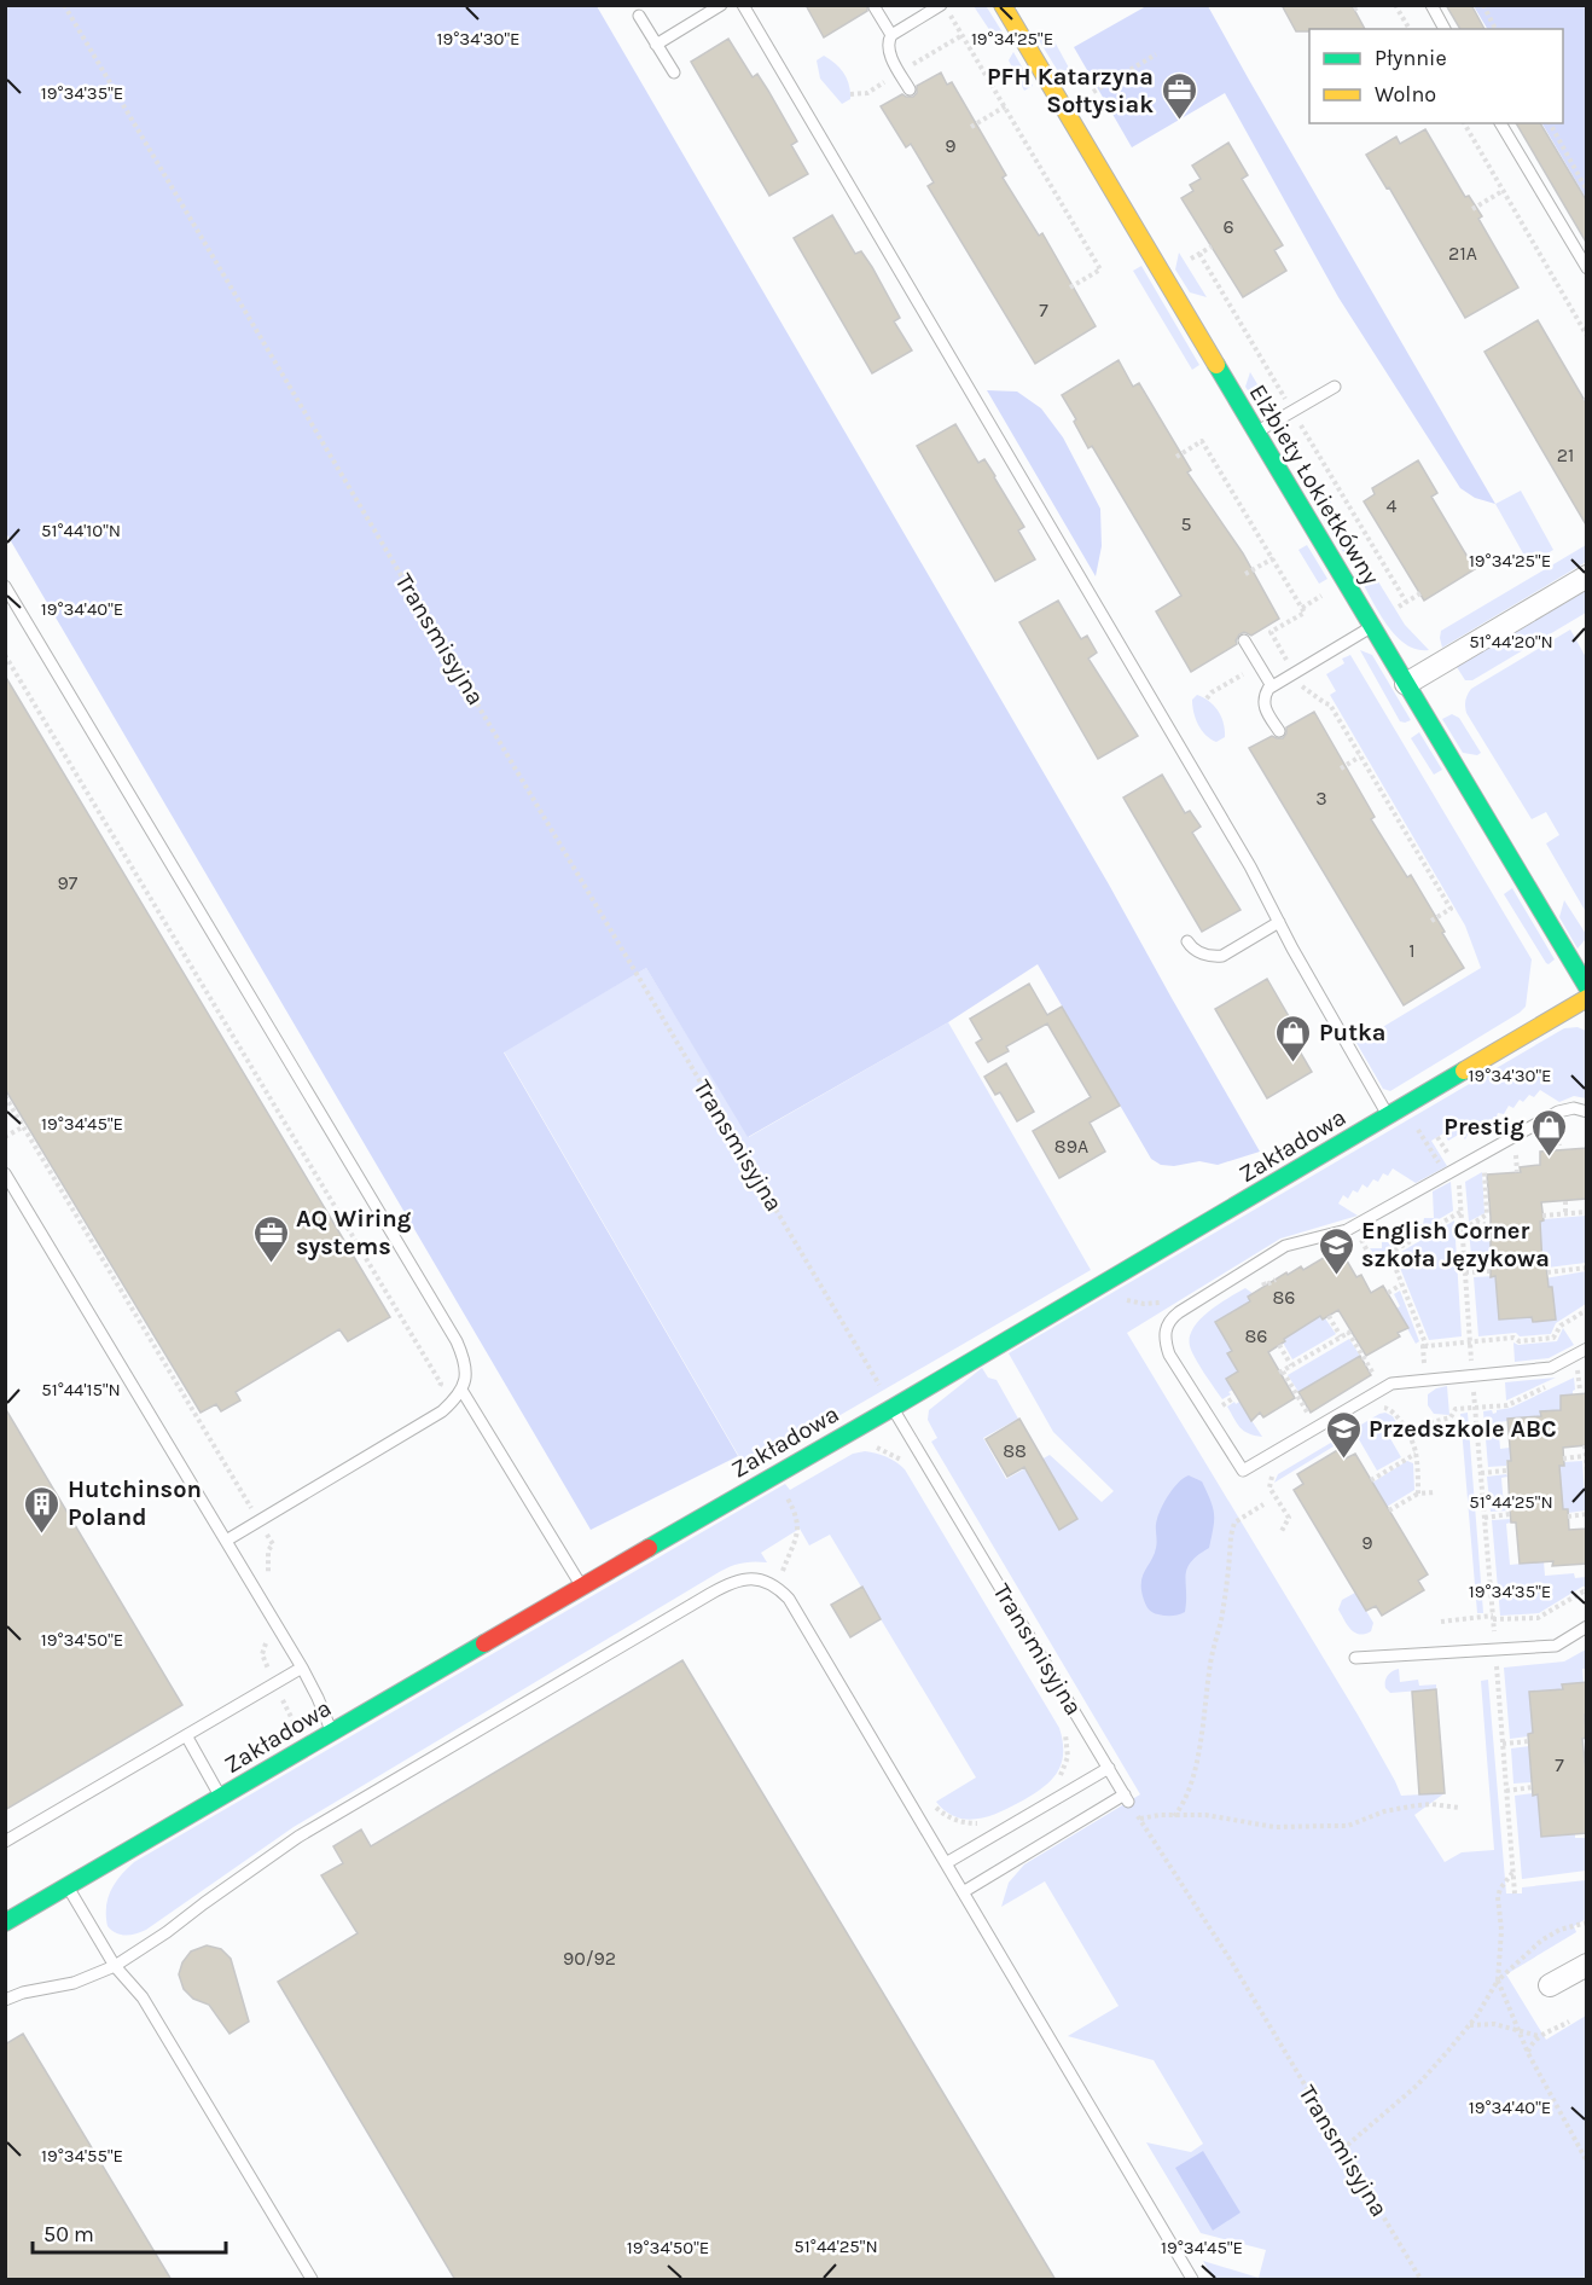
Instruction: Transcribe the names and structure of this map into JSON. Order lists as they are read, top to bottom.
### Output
{
  "streets": {
    "street": ["Elżbiety Łokietkówny", "Zakładowa"],
    "lane": ["Transmisyjna"]
  },
  "crossings": [
    ["Transmisyjna", "Zakładowa"]
  ],
  "places": {
    "office": ["PFH Katarzyna Sołtysiak", "AQ Wiring systems"],
    "shop": ["Putka", "Prestig"],
    "school or university": ["English Corner szkoła Językowa", "Przedszkole ABC"],
    "building": ["Hutchinson Poland"]
  },
  "house_numbers": [
    "9",
    "6",
    "21A",
    "7",
    "21",
    "4",
    "5",
    "3",
    "97",
    "1",
    "89A",
    "86",
    "86",
    "88",
    "9",
    "7",
    "90/92"
  ],
  "legend": ["Płynnie", "Wolno"],
  "scale_bar": "50 m",
  "coordinates": [
    "19°34'30\"E",
    "19°34'25\"E",
    "19°34'35\"E",
    "51°44'10\"N",
    "19°34'40\"E",
    "51°44'20\"N",
    "19°34'45\"E",
    "51°44'15\"N",
    "51°44'25\"N",
    "19°34'50\"E",
    "19°34'55\"E"
  ]
}
